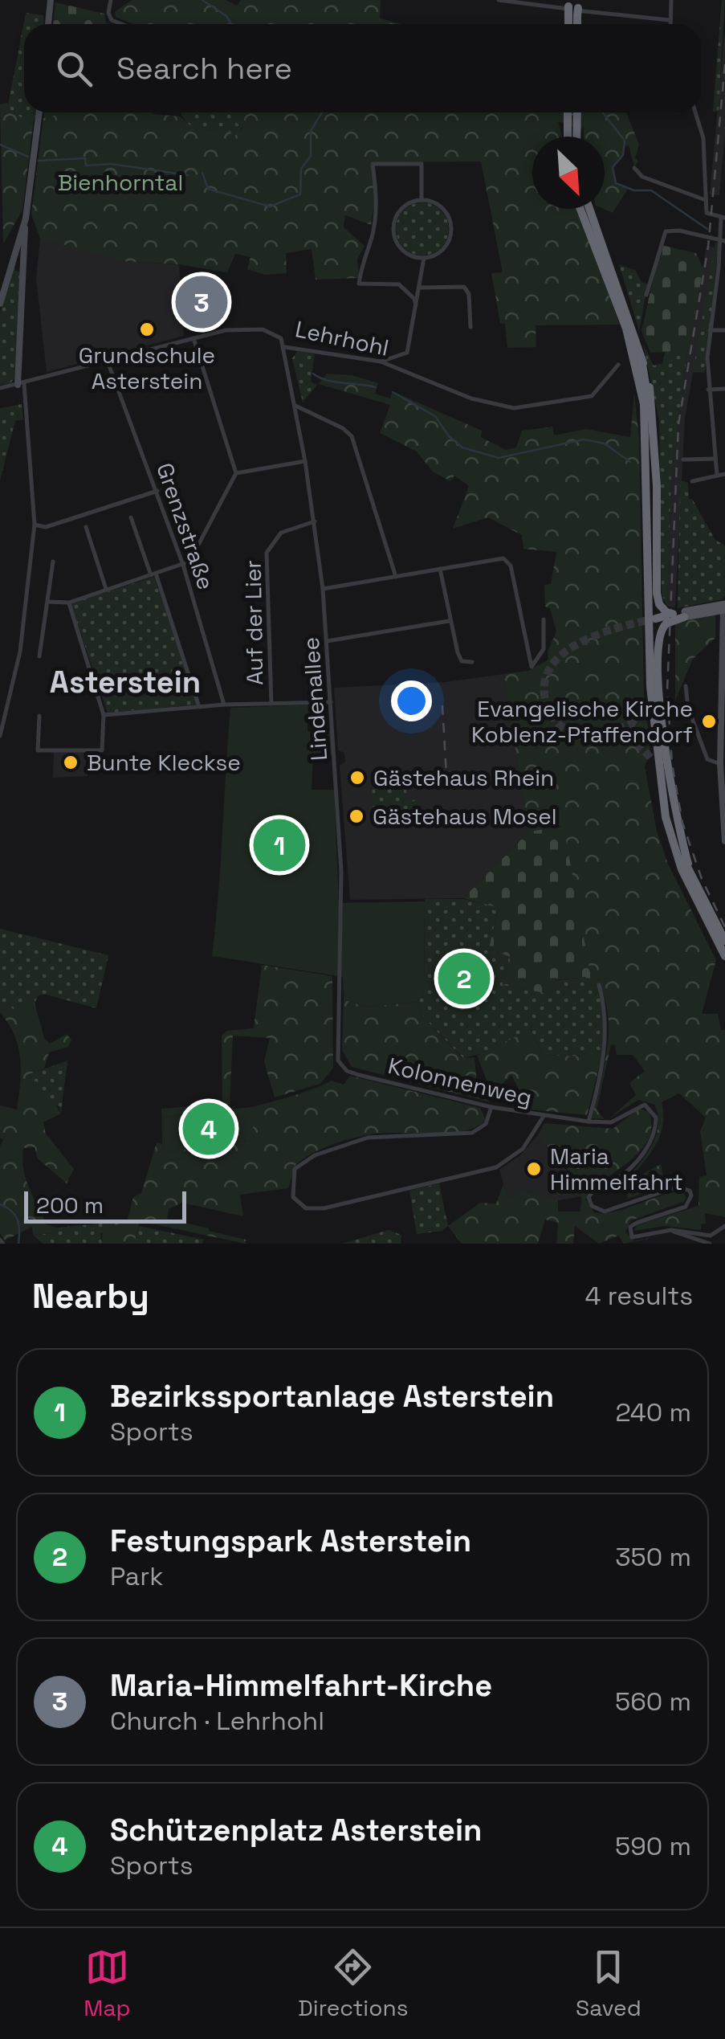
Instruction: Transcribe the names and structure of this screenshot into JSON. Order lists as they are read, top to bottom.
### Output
{
  "streets": {
    "street": [
      "Lehrhohl",
      "Grenzstraße",
      "Auf der Lier",
      "Lindenallee",
      "Kolonnenweg"
    ]
  },
  "crossings": [
    ["Lehrhohl", "Grenzstraße"],
    ["Lehrhohl", "Lindenallee"],
    ["Auf der Lier", "Lindenallee"],
    ["Lindenallee", "Kolonnenweg"]
  ],
  "districts": ["Asterstein"],
  "parks": ["Bienhorntal"],
  "places": [
    "Grundschule Asterstein",
    "Evangelische Kirche Koblenz-Pfaffendorf",
    "Bunte Kleckse",
    "Gästehaus Rhein",
    "Gästehaus Mosel",
    "Maria Himmelfahrt"
  ],
  "scale_bar": "200 m",
  "north": "bottom right",
  "page": {
    "search": "Search here",
    "pins": [
      "3",
      "1",
      "2",
      "4"
    ],
    "scale": "200 m",
    "heading": ["Nearby", "4 results"],
    "list": [
      {
        "mark": "1",
        "name": "Bezirkssportanlage Asterstein",
        "note": "Sports",
        "value": "240 m"
      },
      {
        "mark": "2",
        "name": "Festungspark Asterstein",
        "note": "Park",
        "value": "350 m"
      },
      {
        "mark": "3",
        "name": "Maria-Himmelfahrt-Kirche",
        "note": "Church · Lehrhohl",
        "value": "560 m"
      },
      {
        "mark": "4",
        "name": "Schützenplatz Asterstein",
        "note": "Sports",
        "value": "590 m"
      }
    ],
    "nav": ["Map", "Directions", "Saved"]
  }
}
